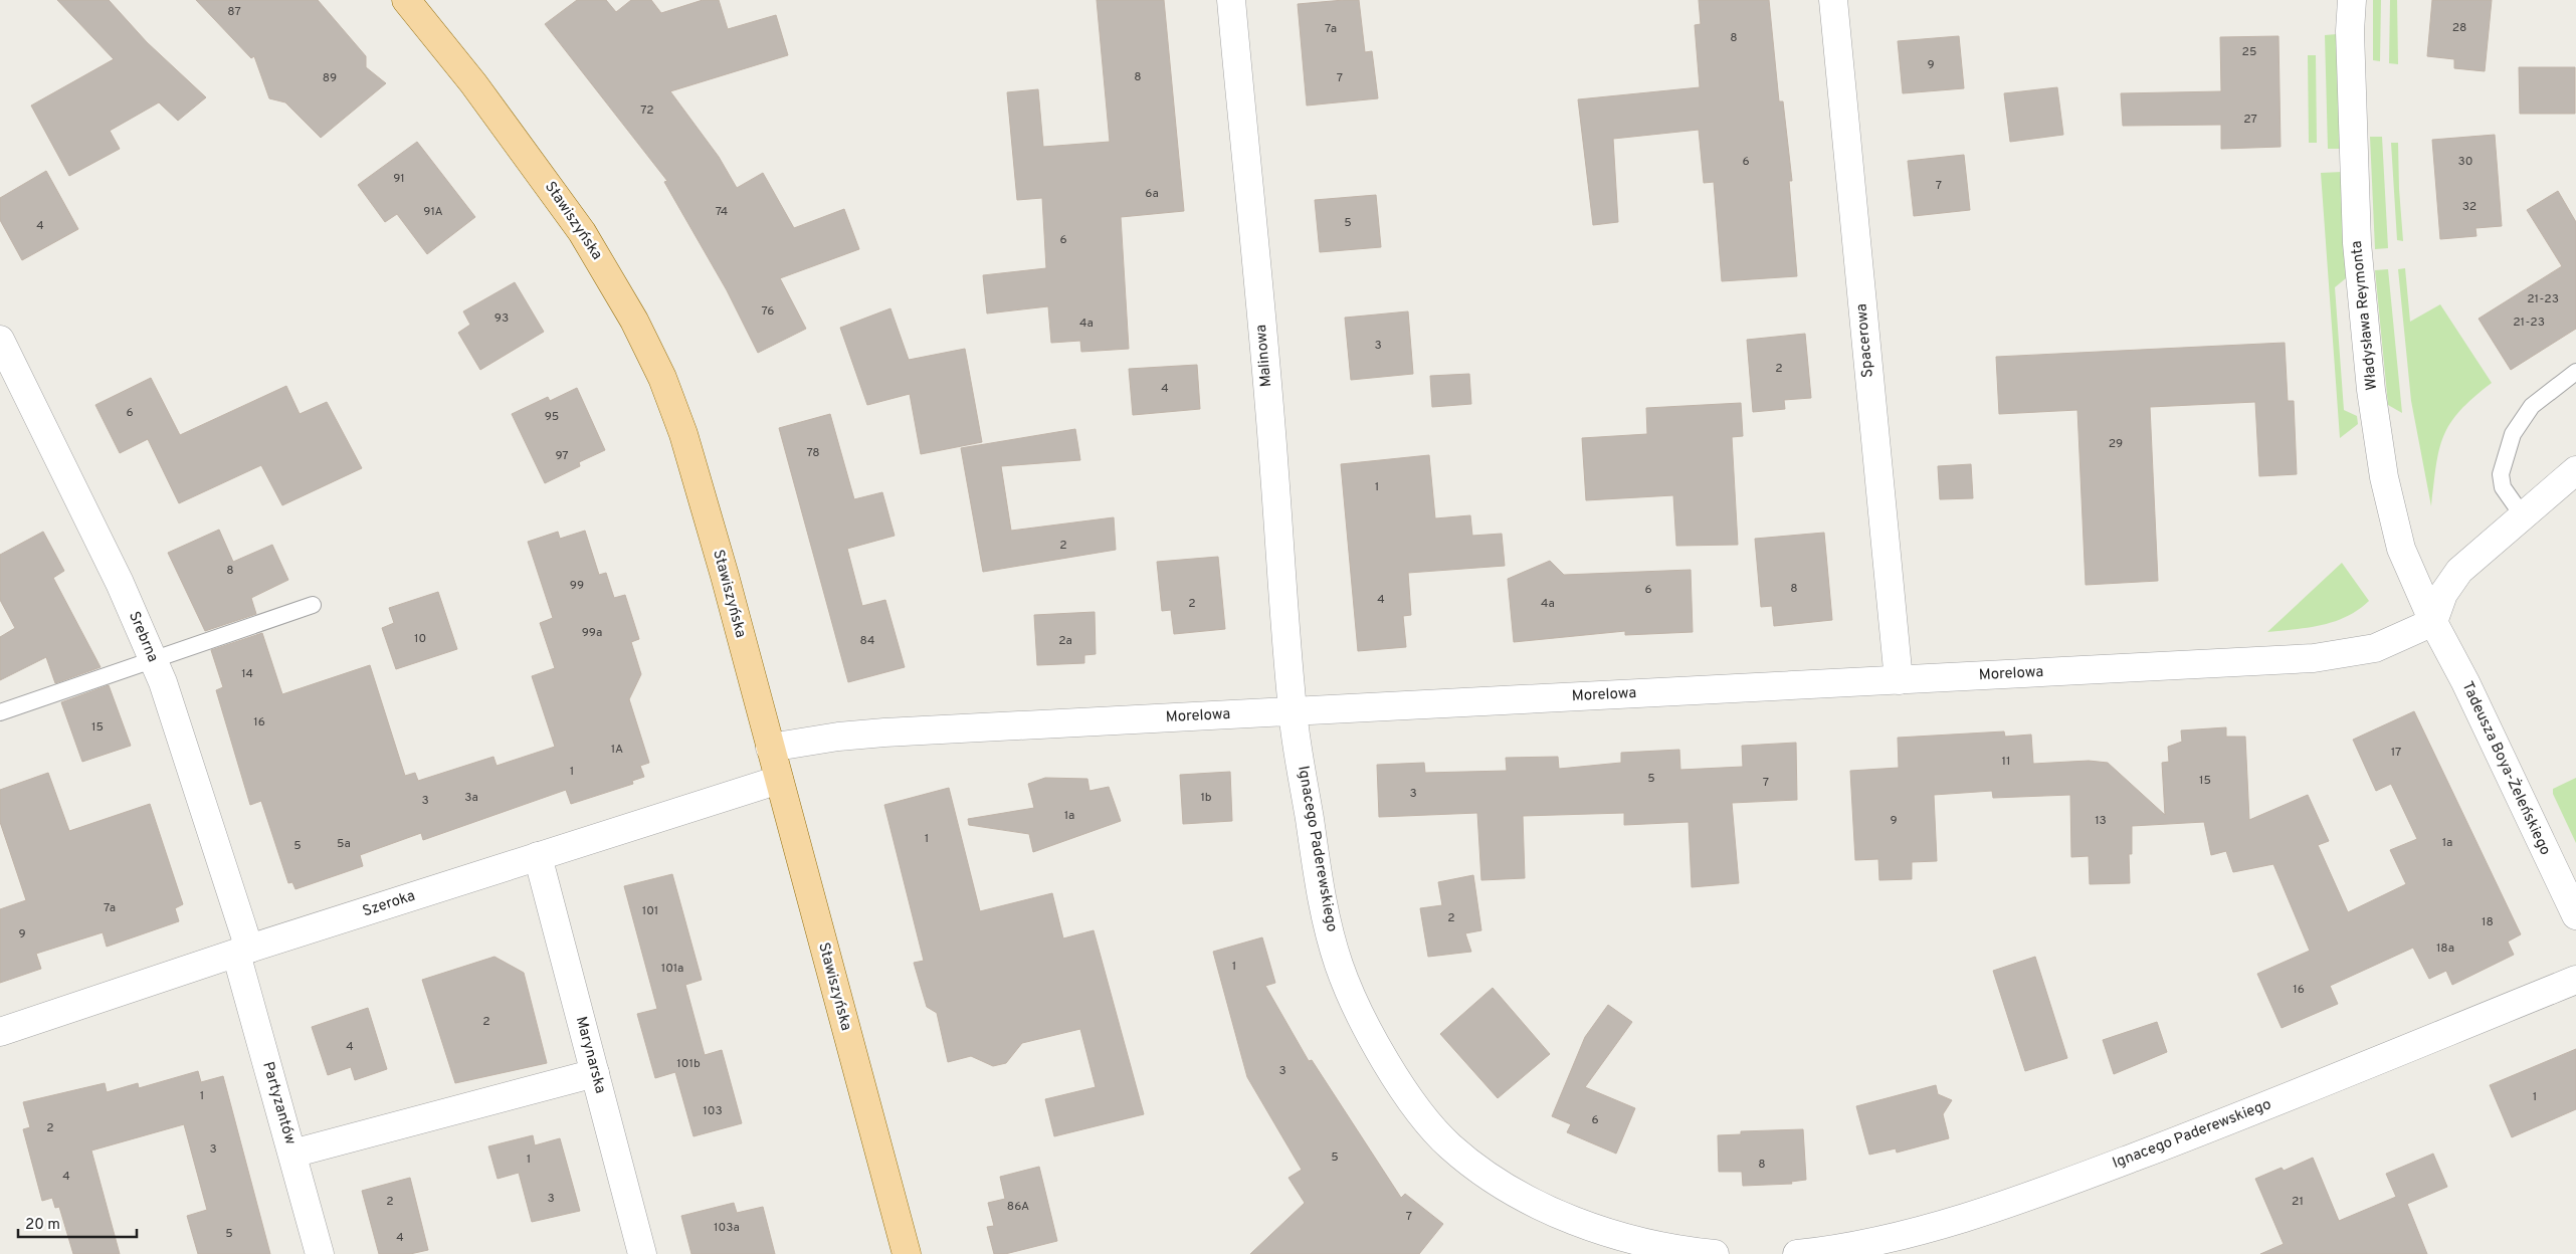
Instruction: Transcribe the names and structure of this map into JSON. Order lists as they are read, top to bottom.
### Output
{
  "streets": {
    "main road": ["Stawiszyńska"],
    "street": [
      "Władysława Reymonta",
      "Spacerowa",
      "Malinowa",
      "Srebrna",
      "Morelowa",
      "Tadeusza Boya-Żeleńskiego",
      "Ignacego Paderewskiego",
      "Szeroka",
      "Marynarska",
      "Partyzantów"
    ]
  },
  "crossings": [
    ["Stawiszyńska", "Morelowa"],
    ["Stawiszyńska", "Szeroka"],
    ["Władysława Reymonta", "Morelowa"],
    ["Władysława Reymonta", "Tadeusza Boya-Żeleńskiego"],
    ["Spacerowa", "Morelowa"],
    ["Malinowa", "Morelowa"],
    ["Malinowa", "Ignacego Paderewskiego"],
    ["Srebrna", "Szeroka"],
    ["Srebrna", "Partyzantów"],
    ["Morelowa", "Tadeusza Boya-Żeleńskiego"],
    ["Morelowa", "Ignacego Paderewskiego"],
    ["Szeroka", "Marynarska"],
    ["Szeroka", "Partyzantów"]
  ],
  "house_numbers": [
    "87",
    "28",
    "7a",
    "8",
    "25",
    "9",
    "8",
    "89",
    "7",
    "72",
    "27",
    "6",
    "30",
    "91",
    "7",
    "6a",
    "32",
    "91A",
    "74",
    "5",
    "4",
    "6",
    "21-23",
    "76",
    "93",
    "21-23",
    "4a",
    "3",
    "2",
    "4",
    "6",
    "95",
    "29",
    "78",
    "97",
    "1",
    "2",
    "8",
    "99",
    "8",
    "6",
    "4",
    "2",
    "4a",
    "99a",
    "10",
    "84",
    "2a",
    "14",
    "16",
    "15",
    "1A",
    "17",
    "11",
    "1",
    "5",
    "15",
    "7",
    "3",
    "3a",
    "1b",
    "3",
    "1a",
    "9",
    "13",
    "1",
    "1a",
    "5a",
    "5",
    "7a",
    "101",
    "2",
    "18",
    "9",
    "18a",
    "1",
    "101a",
    "16",
    "2",
    "4",
    "101b",
    "3",
    "1",
    "1",
    "103",
    "6",
    "2",
    "3",
    "5",
    "1",
    "8",
    "4",
    "3",
    "2",
    "21",
    "86A",
    "7",
    "103a",
    "5",
    "4"
  ],
  "scale_bar": "20 m"
}
